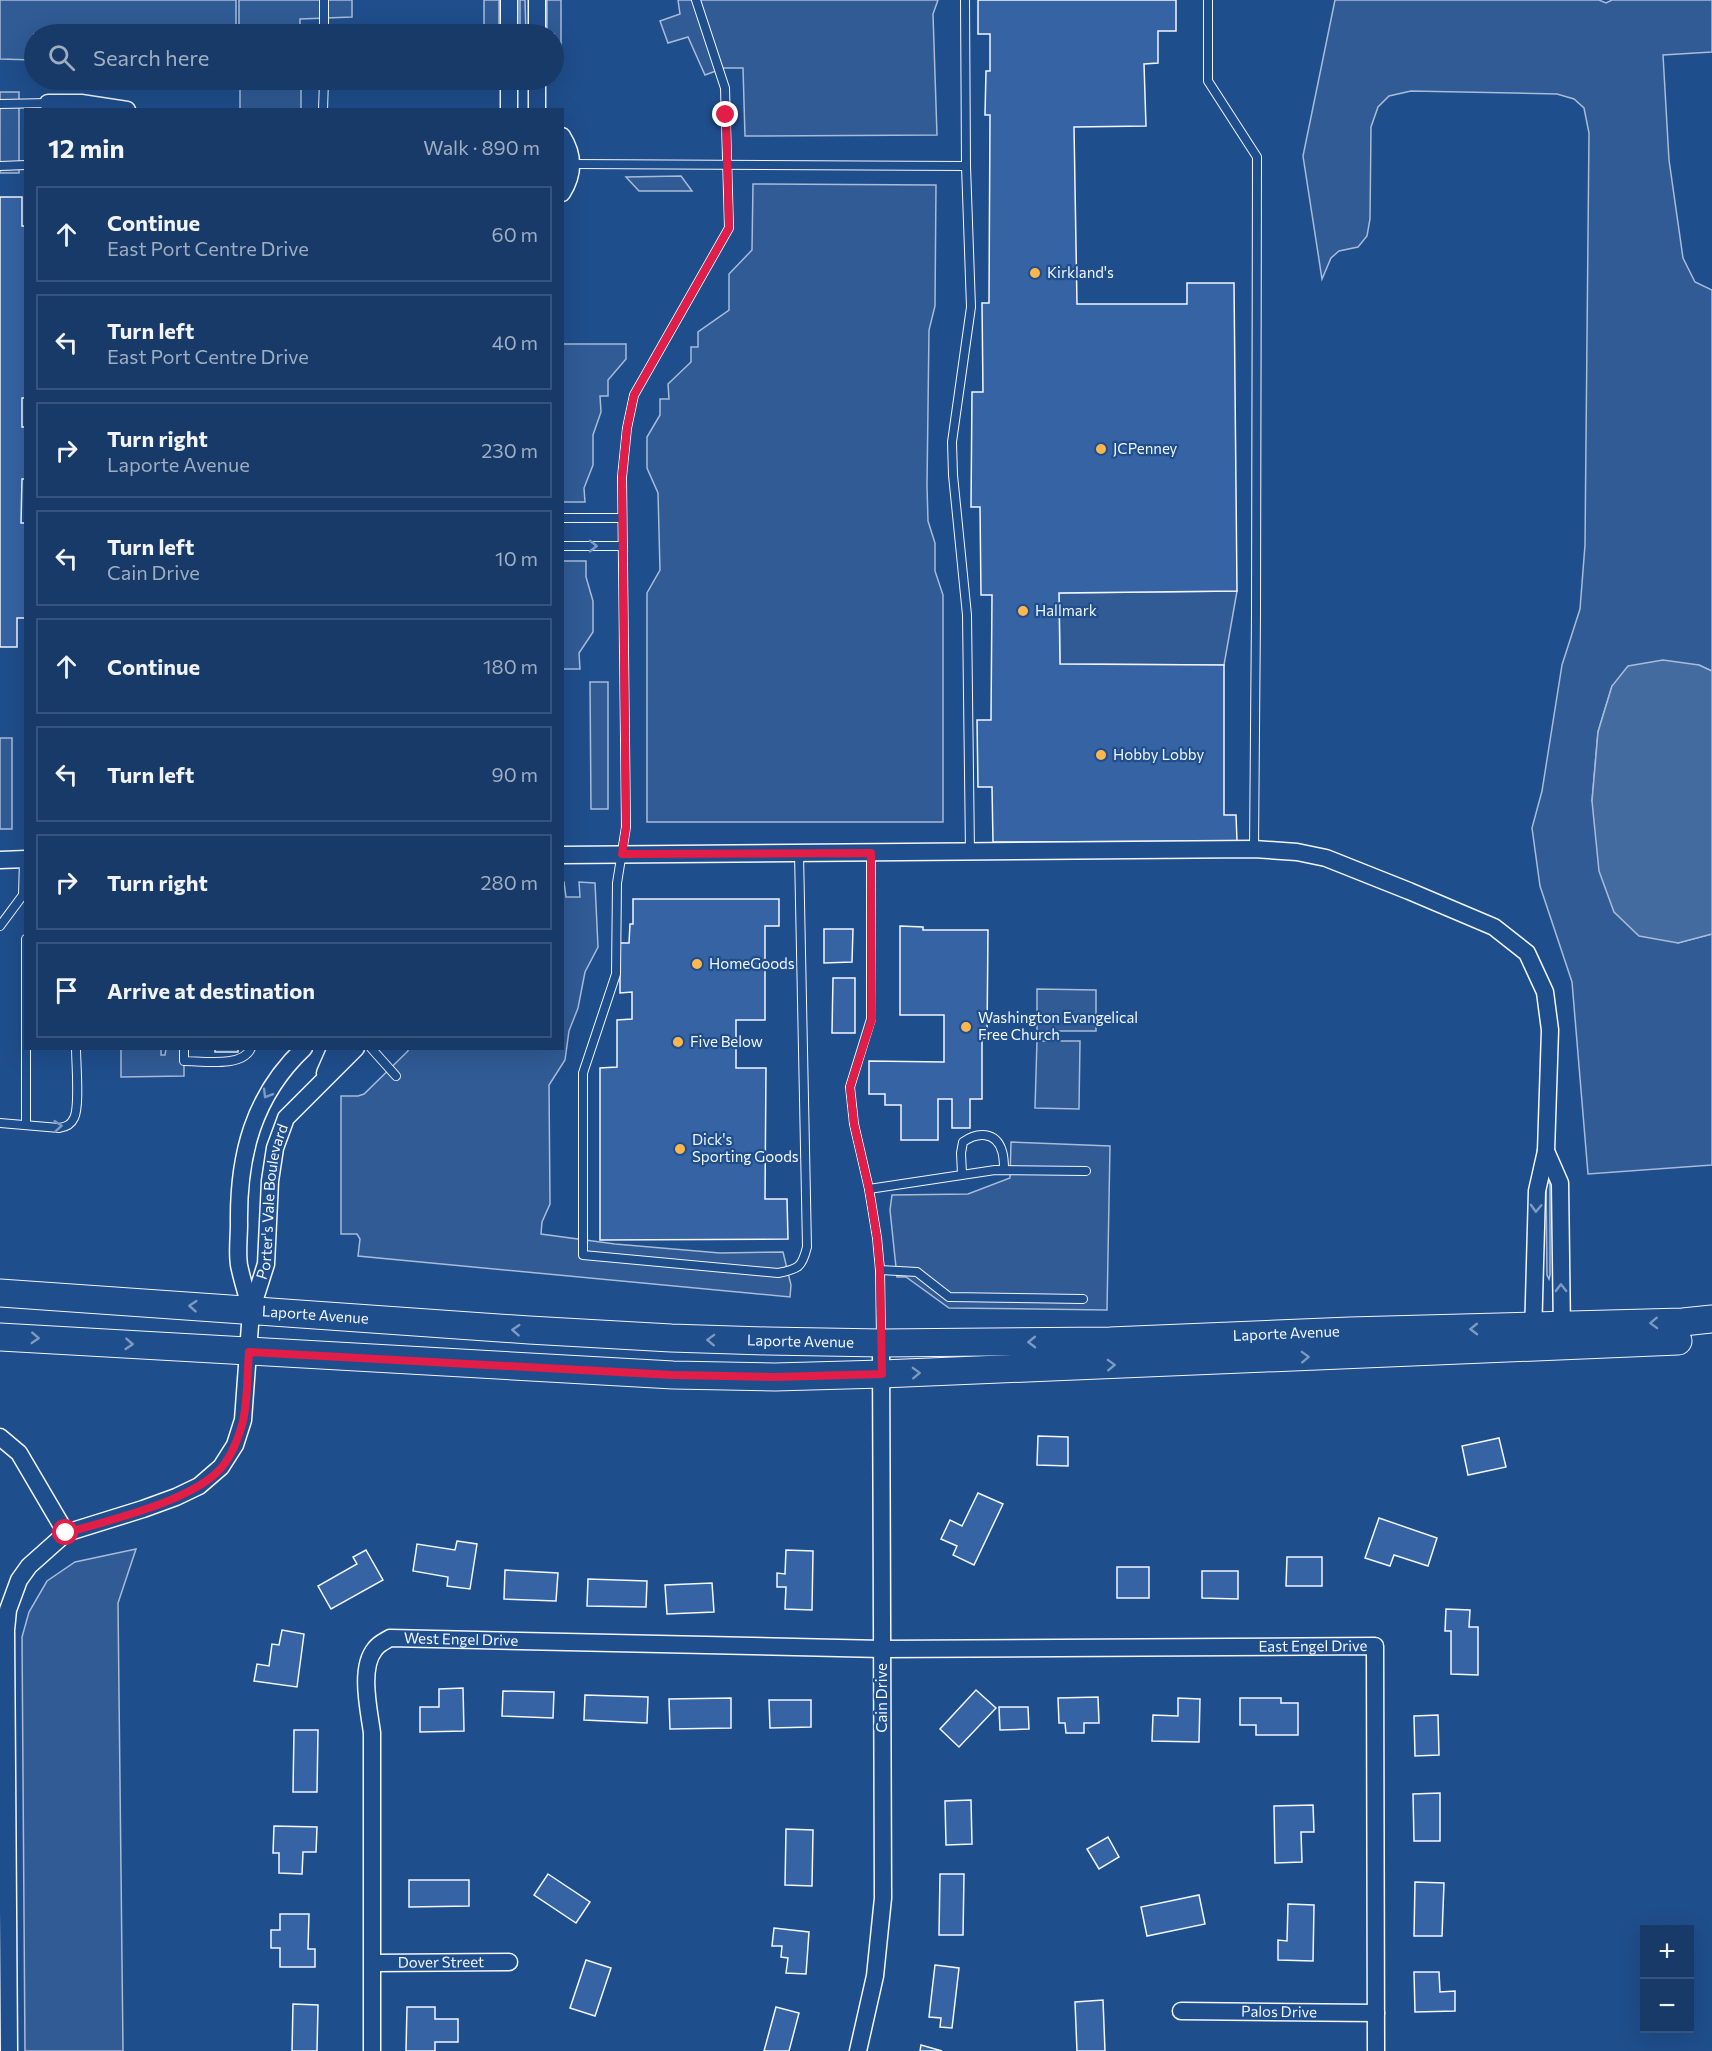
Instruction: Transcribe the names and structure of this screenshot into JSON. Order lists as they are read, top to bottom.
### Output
{
  "streets": {
    "main road": ["Laporte Avenue"],
    "street": [
      "Porter's Vale Boulevard",
      "West Engel Drive",
      "East Engel Drive",
      "Cain Drive",
      "Dover Street",
      "Palos Drive"
    ]
  },
  "crossings": [
    ["Porter's Vale Boulevard", "Laporte Avenue"],
    ["Laporte Avenue", "Cain Drive"],
    ["West Engel Drive", "East Engel Drive"],
    ["West Engel Drive", "Cain Drive"],
    ["West Engel Drive", "Dover Street"],
    ["East Engel Drive", "Cain Drive"],
    ["East Engel Drive", "Palos Drive"]
  ],
  "places": [
    "Kirkland's",
    "JCPenney",
    "Hallmark",
    "Hobby Lobby",
    "HomeGoods",
    "Washington Evangelical Free Church",
    "Five Below",
    "Dick's Sporting Goods"
  ],
  "page": {
    "search": "Search here",
    "heading": ["12 min", "Walk · 890 m"],
    "list": [
      ["Continue", "East Port Centre Drive", "60 m"],
      ["Turn left", "East Port Centre Drive", "40 m"],
      ["Turn right", "Laporte Avenue", "230 m"],
      ["Turn left", "Cain Drive", "10 m"],
      ["Continue", "180 m"],
      ["Turn left", "90 m"],
      ["Turn right", "280 m"],
      "Arrive at destination"
    ],
    "map_buttons": ["+", "−"]
  }
}
